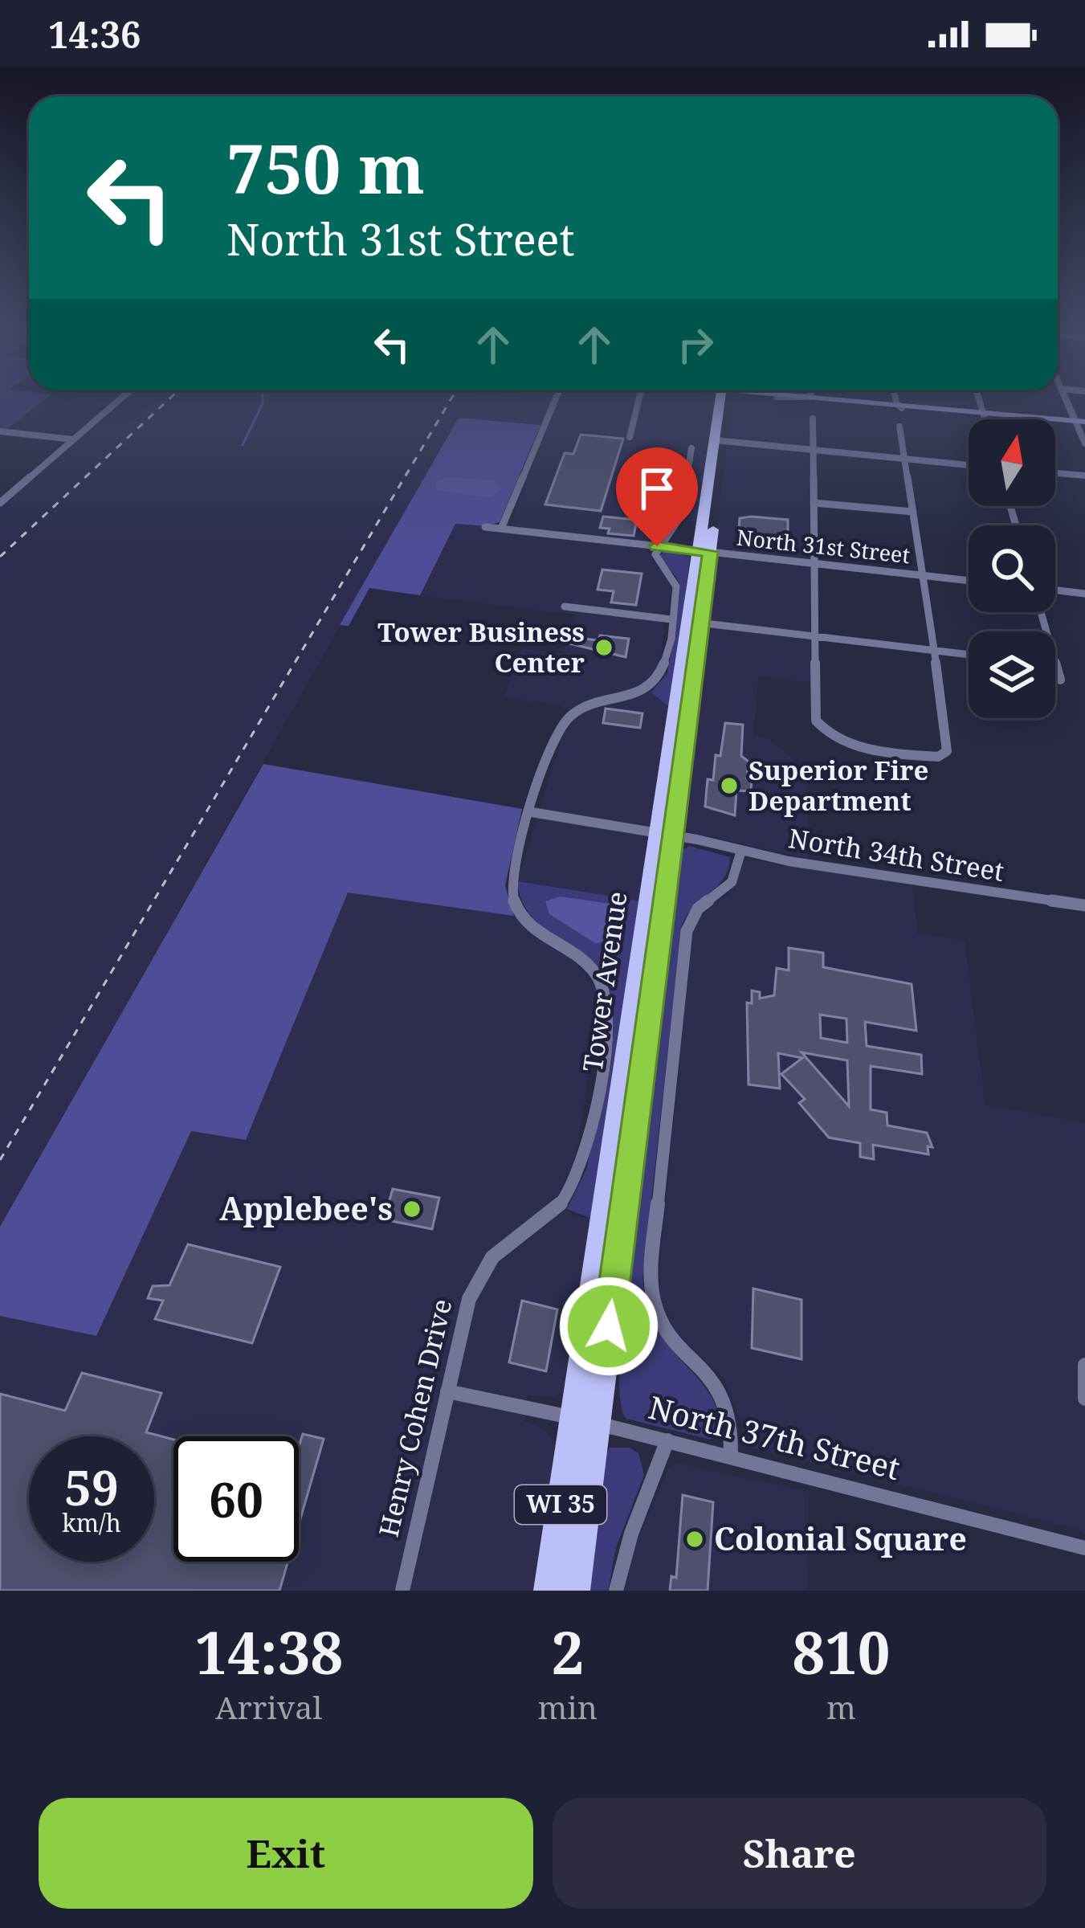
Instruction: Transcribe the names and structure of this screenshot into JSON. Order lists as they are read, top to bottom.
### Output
{
  "streets": {
    "main road": ["Tower Avenue", "WI 35"],
    "street": [
      "North 31st Street",
      "North 34th Street",
      "Henry Cohen Drive",
      "North 37th Street"
    ]
  },
  "crossings": [
    ["North 31st Street", "Tower Avenue"],
    ["North 31st Street", "Henry Cohen Drive"],
    ["North 34th Street", "Tower Avenue"],
    ["North 34th Street", "Henry Cohen Drive"],
    ["Tower Avenue", "Henry Cohen Drive"],
    ["Tower Avenue", "North 37th Street"],
    ["Henry Cohen Drive", "North 37th Street"]
  ],
  "places": [
    "Tower Business Center",
    "Superior Fire Department",
    "Applebee's",
    "Colonial Square"
  ],
  "north": "top",
  "page": {
    "status": "14:36",
    "turn": ["750 m", "North 31st Street"],
    "speed": "59 km/h",
    "limit": "60",
    "eta": [
      "14:38",
      "Arrival",
      "2",
      "min",
      "810",
      "m"
    ],
    "buttons": ["Exit", "Share"]
  }
}
